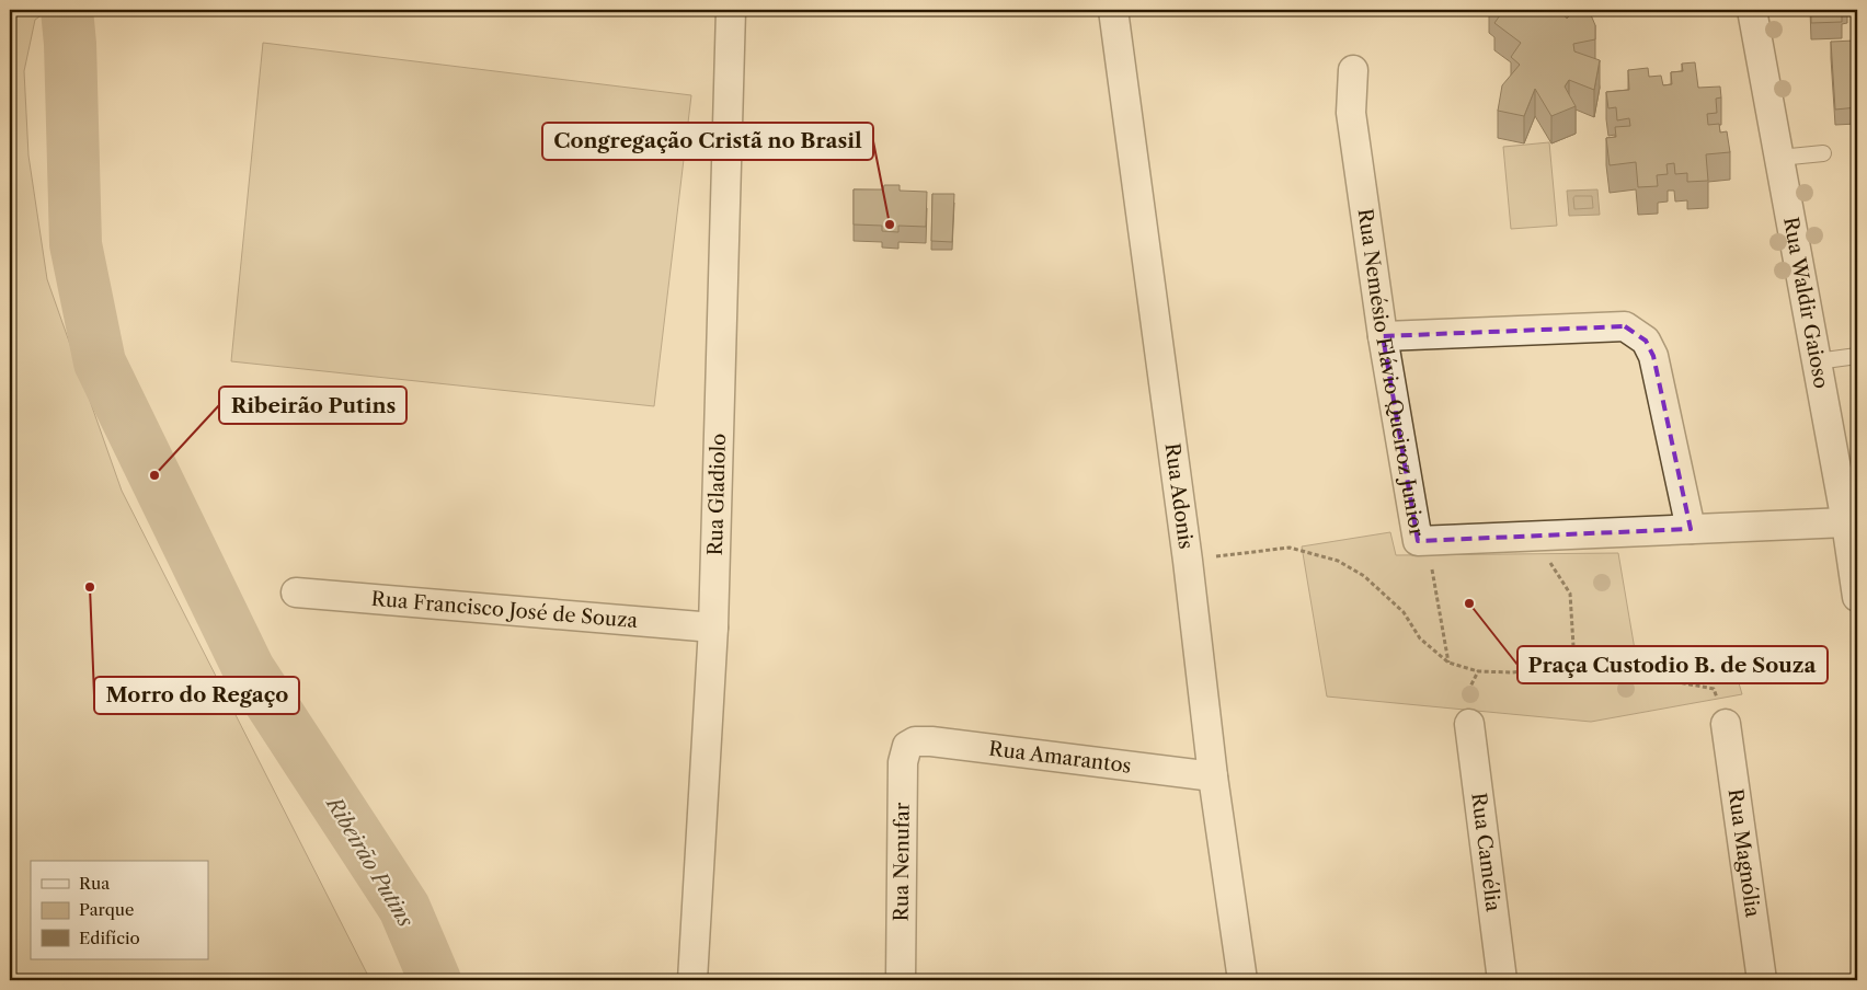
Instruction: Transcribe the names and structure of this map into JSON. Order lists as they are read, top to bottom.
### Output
{
  "streets": {
    "street": [
      "Rua Waldir Gaioso",
      "Rua Nemésio Flávio Queiroz Junior",
      "Rua Gladiolo",
      "Rua Adonis",
      "Rua Francisco José de Souza",
      "Rua Amarantos",
      "Rua Camélia",
      "Rua Magnólia",
      "Rua Nenufar"
    ]
  },
  "crossings": [
    ["Rua Waldir Gaioso", "Rua Nemésio Flávio Queiroz Junior"],
    ["Rua Gladiolo", "Rua Francisco José de Souza"],
    ["Rua Adonis", "Rua Amarantos"],
    ["Rua Amarantos", "Rua Nenufar"]
  ],
  "water": ["Ribeirão Putins"],
  "places": [
    "Congregação Cristã no Brasil",
    "Ribeirão Putins",
    "Morro do Regaço",
    "Praça Custodio B. de Souza"
  ],
  "legend": ["Rua", "Parque", "Edifício"]
}
